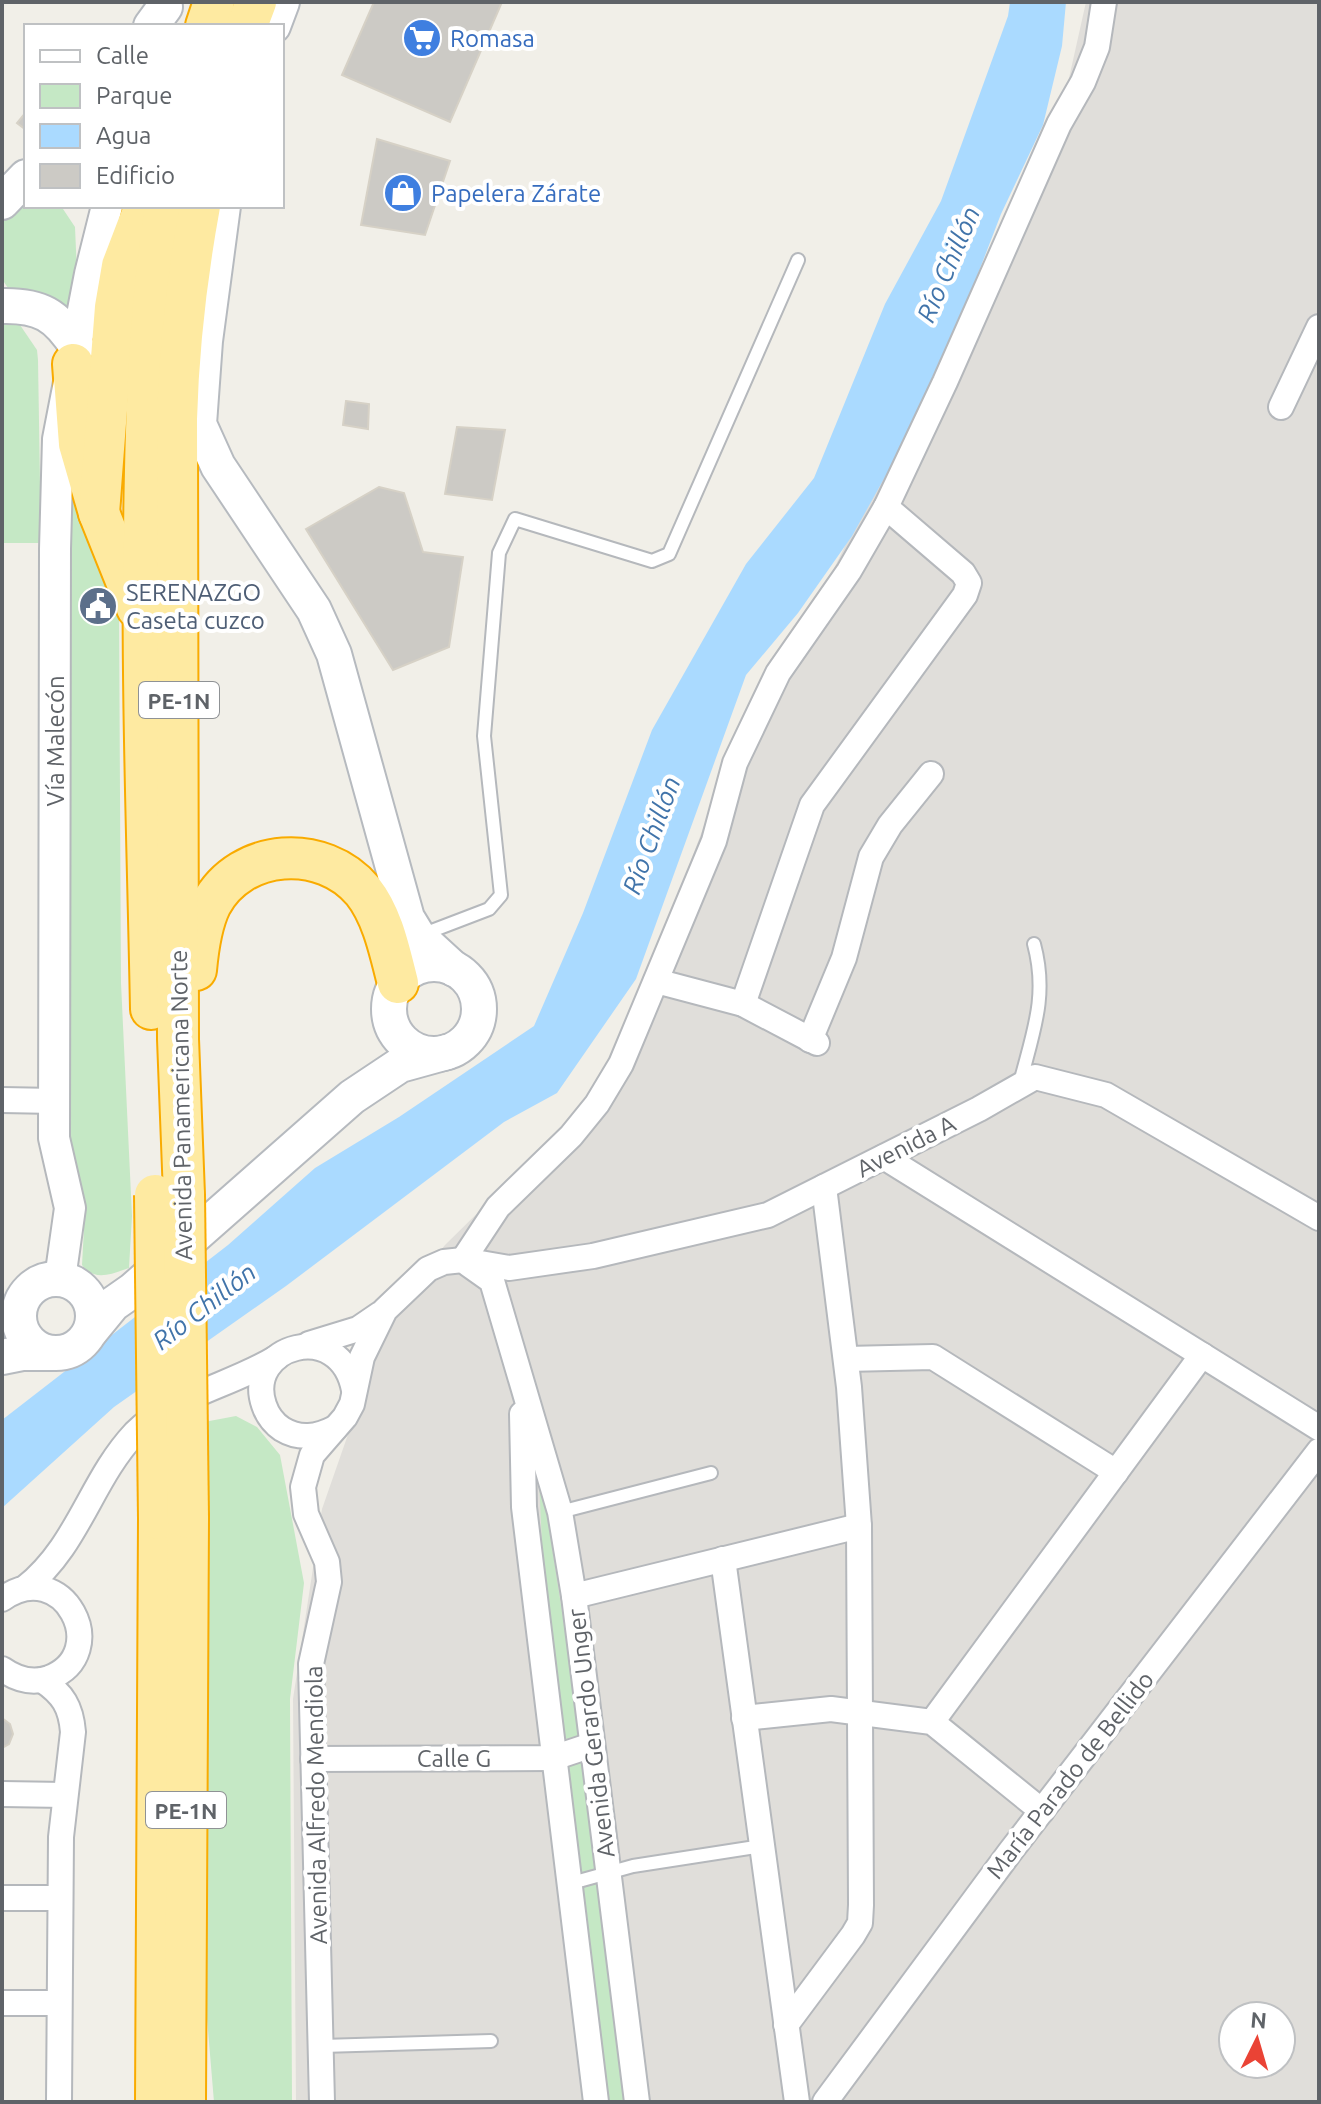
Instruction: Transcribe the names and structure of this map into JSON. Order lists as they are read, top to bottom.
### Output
{
  "streets": {
    "highway": ["PE-1N", "Avenida Panamericana Norte"],
    "street": [
      "Vía Malecón",
      "Avenida A",
      "Avenida Gerardo Unger",
      "Calle G",
      "María Parado de Bellido",
      "Avenida Alfredo Mendiola"
    ]
  },
  "crossings": [
    ["Avenida A", "Avenida Gerardo Unger"],
    ["Avenida A", "Avenida Alfredo Mendiola"],
    ["Avenida Gerardo Unger", "Calle G"],
    ["Avenida Gerardo Unger", "Avenida Alfredo Mendiola"],
    ["Calle G", "Avenida Alfredo Mendiola"]
  ],
  "water": ["Río Chillón"],
  "places": {
    "supermarket": ["Romasa"],
    "shop": ["Papelera Zárate"],
    "public building": ["SERENAZGO Caseta cuzco"]
  },
  "legend": [
    "Calle",
    "Parque",
    "Agua",
    "Edificio"
  ],
  "north": "top"
}
